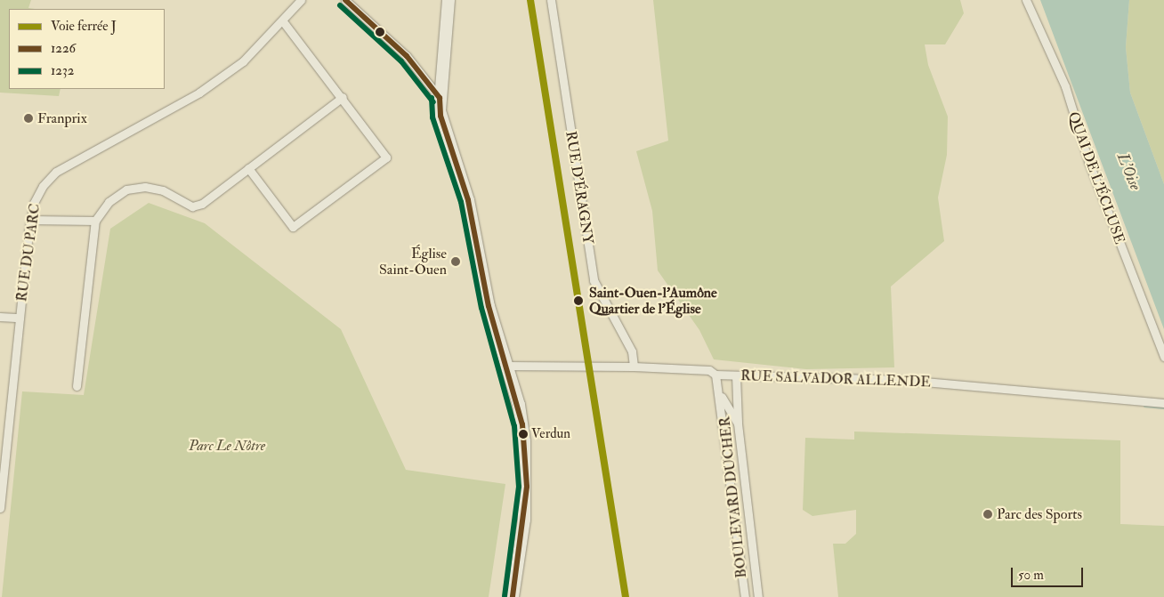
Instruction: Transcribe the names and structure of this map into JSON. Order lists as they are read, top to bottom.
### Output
{
  "streets": {
    "street": [
      "QUAI DE L'ÉCLUSE",
      "RUE D'ÉRAGNY",
      "RUE DU PARC",
      "RUE SALVADOR ALLENDE",
      "BOULEVARD DUCHER"
    ]
  },
  "crossings": [
    ["RUE D'ÉRAGNY", "RUE SALVADOR ALLENDE"],
    ["RUE SALVADOR ALLENDE", "BOULEVARD DUCHER"]
  ],
  "water": ["L'Oise"],
  "parks": ["Parc Le Nôtre"],
  "places": [
    "Franprix",
    "Église Saint-Ouen",
    "Saint-Ouen-l'Aumône Quartier de l'Église",
    "Verdun",
    "Parc des Sports"
  ],
  "lines": ["rail line J", "transit line 1226", "transit line 1232"],
  "legend": ["Voie ferrée J", "1226", "1232"],
  "scale_bar": "50 m"
}
